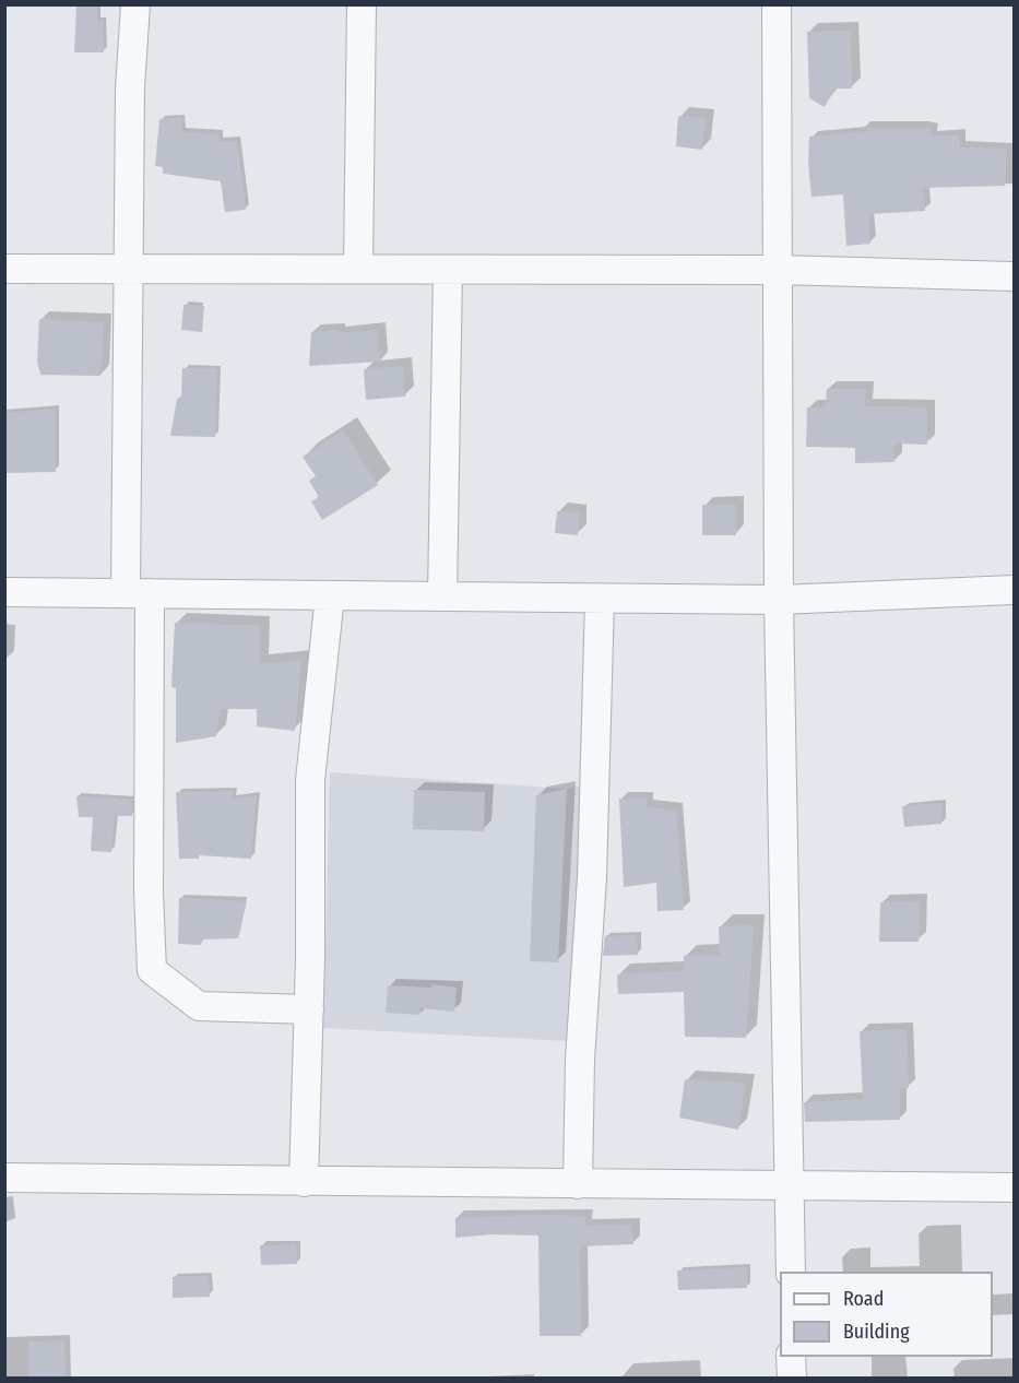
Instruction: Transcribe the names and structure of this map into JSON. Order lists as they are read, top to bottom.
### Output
{
  "legend": ["Road", "Building"]
}
